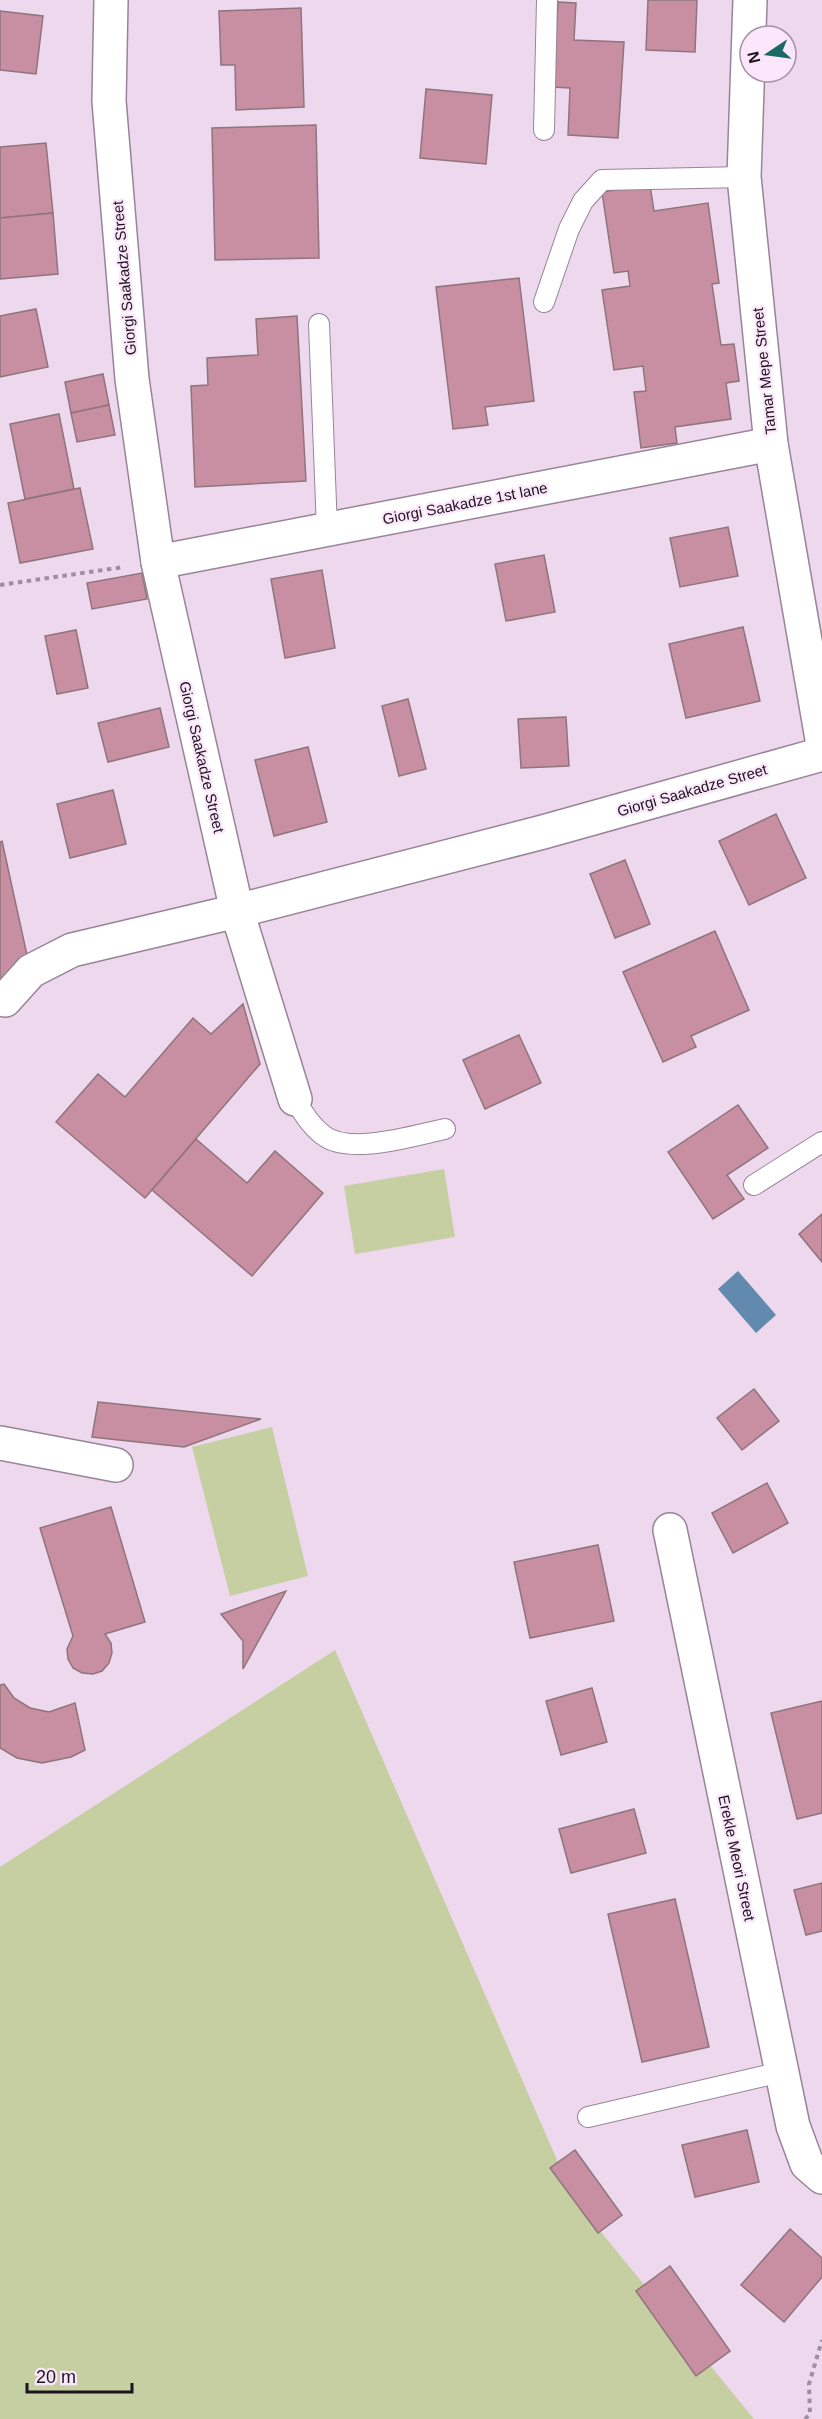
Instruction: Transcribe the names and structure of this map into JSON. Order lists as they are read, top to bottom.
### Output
{
  "streets": {
    "street": [
      "Giorgi Saakadze Street",
      "Tamar Mepe Street",
      "Giorgi Saakadze 1st lane",
      "Erekle Meori Street"
    ]
  },
  "crossings": [
    ["Giorgi Saakadze Street", "Giorgi Saakadze 1st lane"],
    ["Tamar Mepe Street", "Giorgi Saakadze 1st lane"]
  ],
  "scale_bar": "20 m",
  "north": "left"
}
